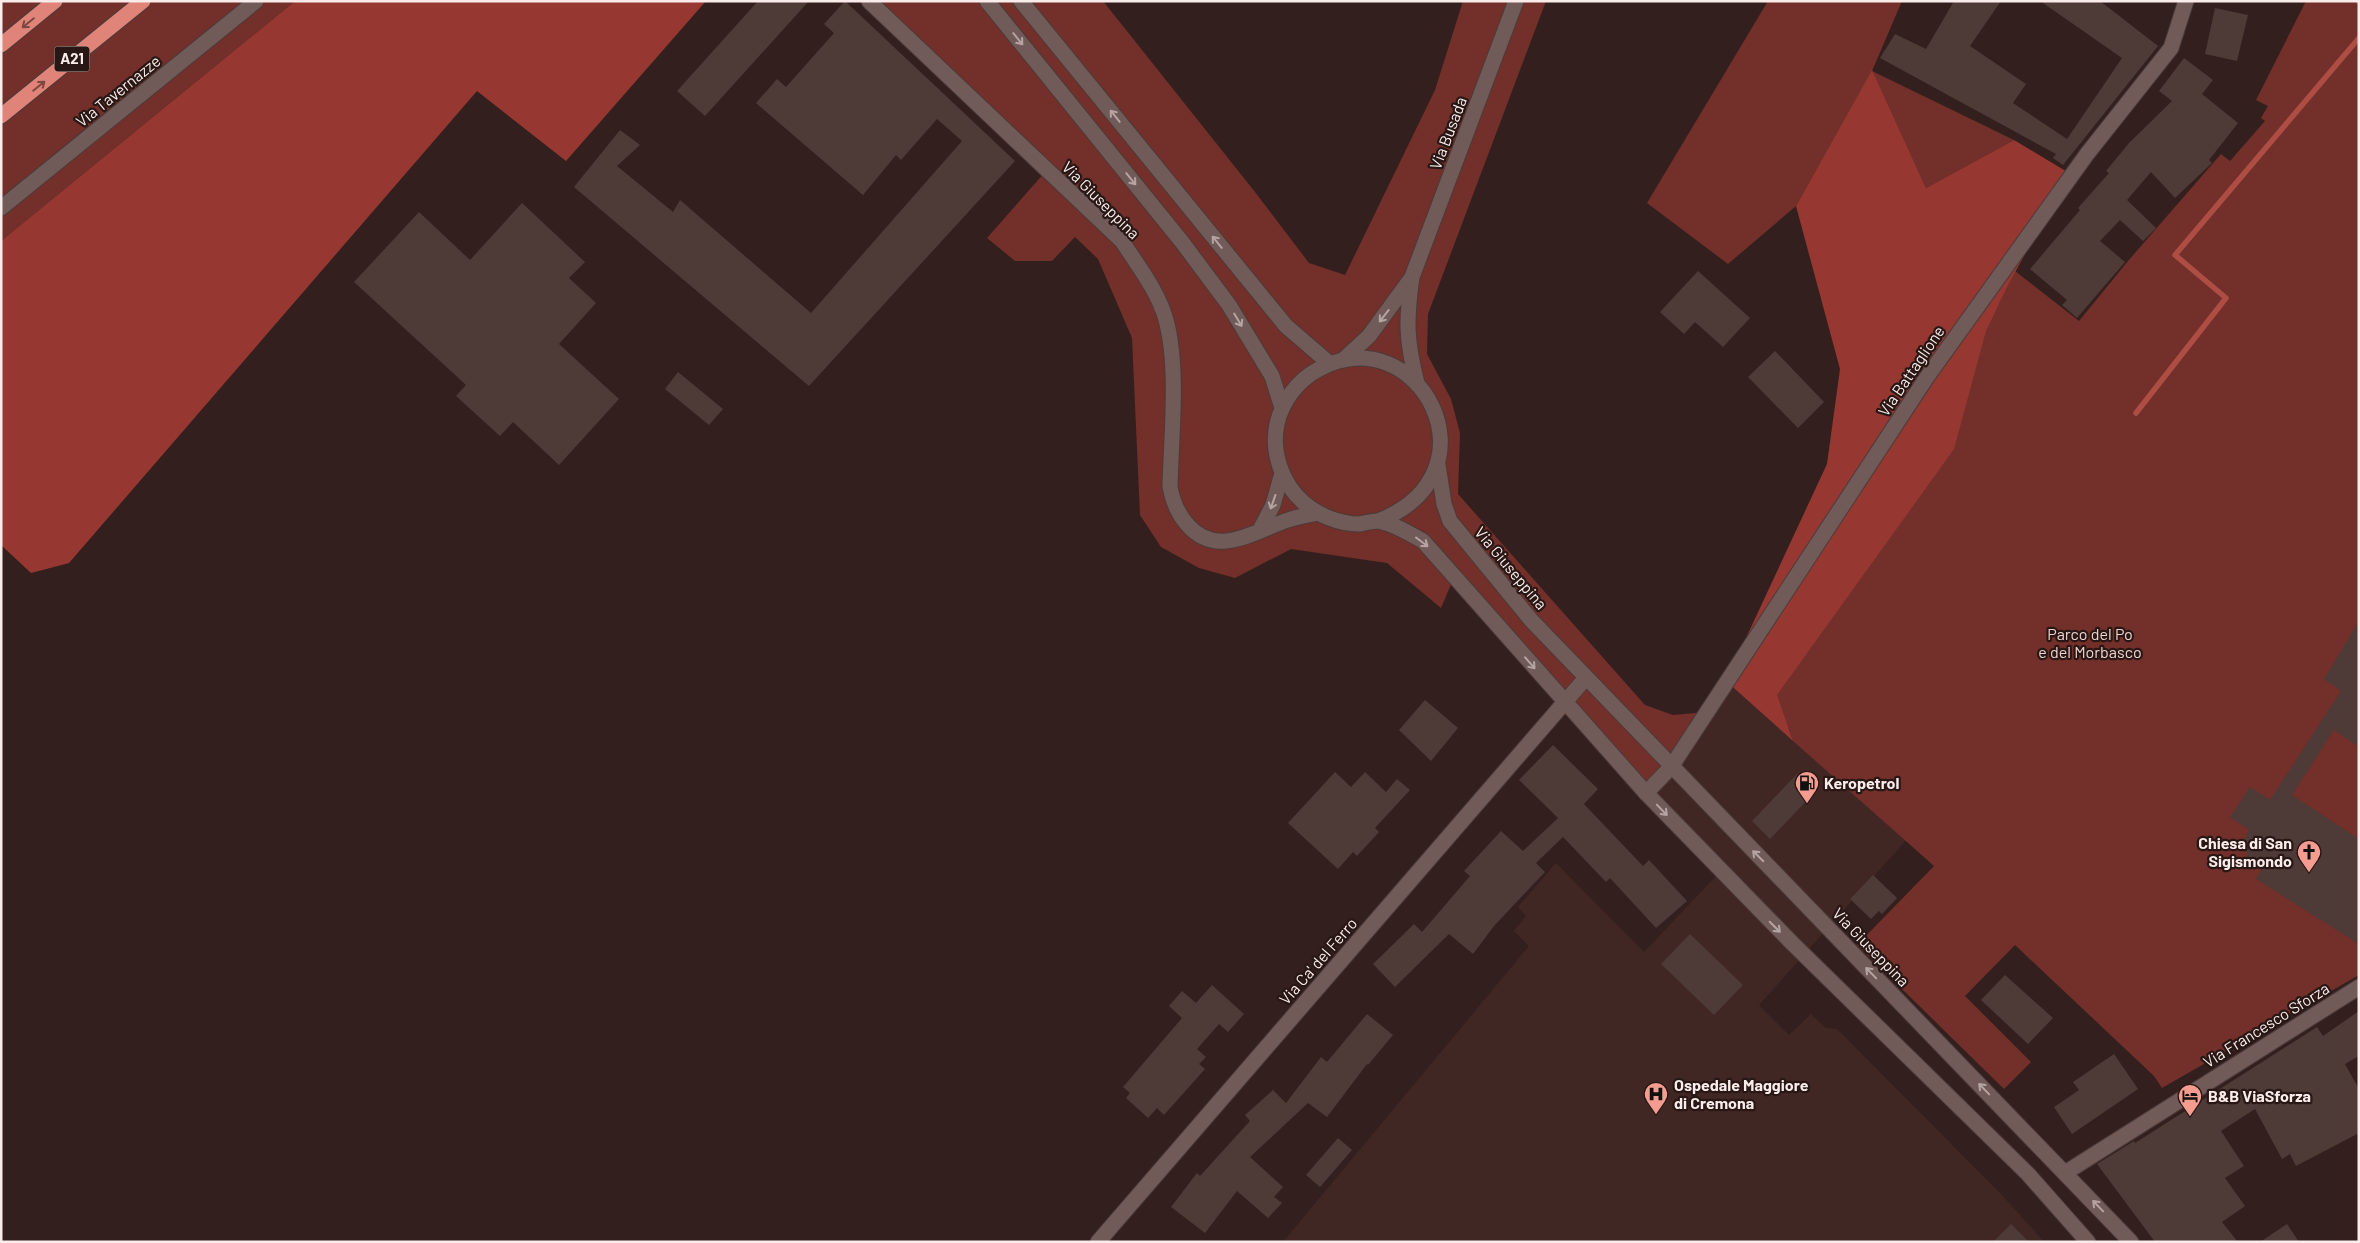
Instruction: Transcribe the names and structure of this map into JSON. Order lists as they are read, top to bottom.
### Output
{
  "streets": {
    "highway": ["A21"],
    "main road": [
      "Via Tavernazze",
      "Via Busada",
      "Via Giuseppina",
      "Via Battaglione",
      "Via Ca' del Ferro",
      "Via Francesco Sforza"
    ]
  },
  "crossings": [
    ["Via Busada", "Via Giuseppina"],
    ["Via Giuseppina", "Via Battaglione"],
    ["Via Giuseppina", "Via Francesco Sforza"]
  ],
  "parks": ["Parco del Po e del Morbasco"],
  "places": {
    "fuel station": ["Keropetrol"],
    "church": ["Chiesa di San Sigismondo"],
    "hospital": ["Ospedale Maggiore di Cremona"],
    "hotel": ["B&B ViaSforza"]
  }
}
